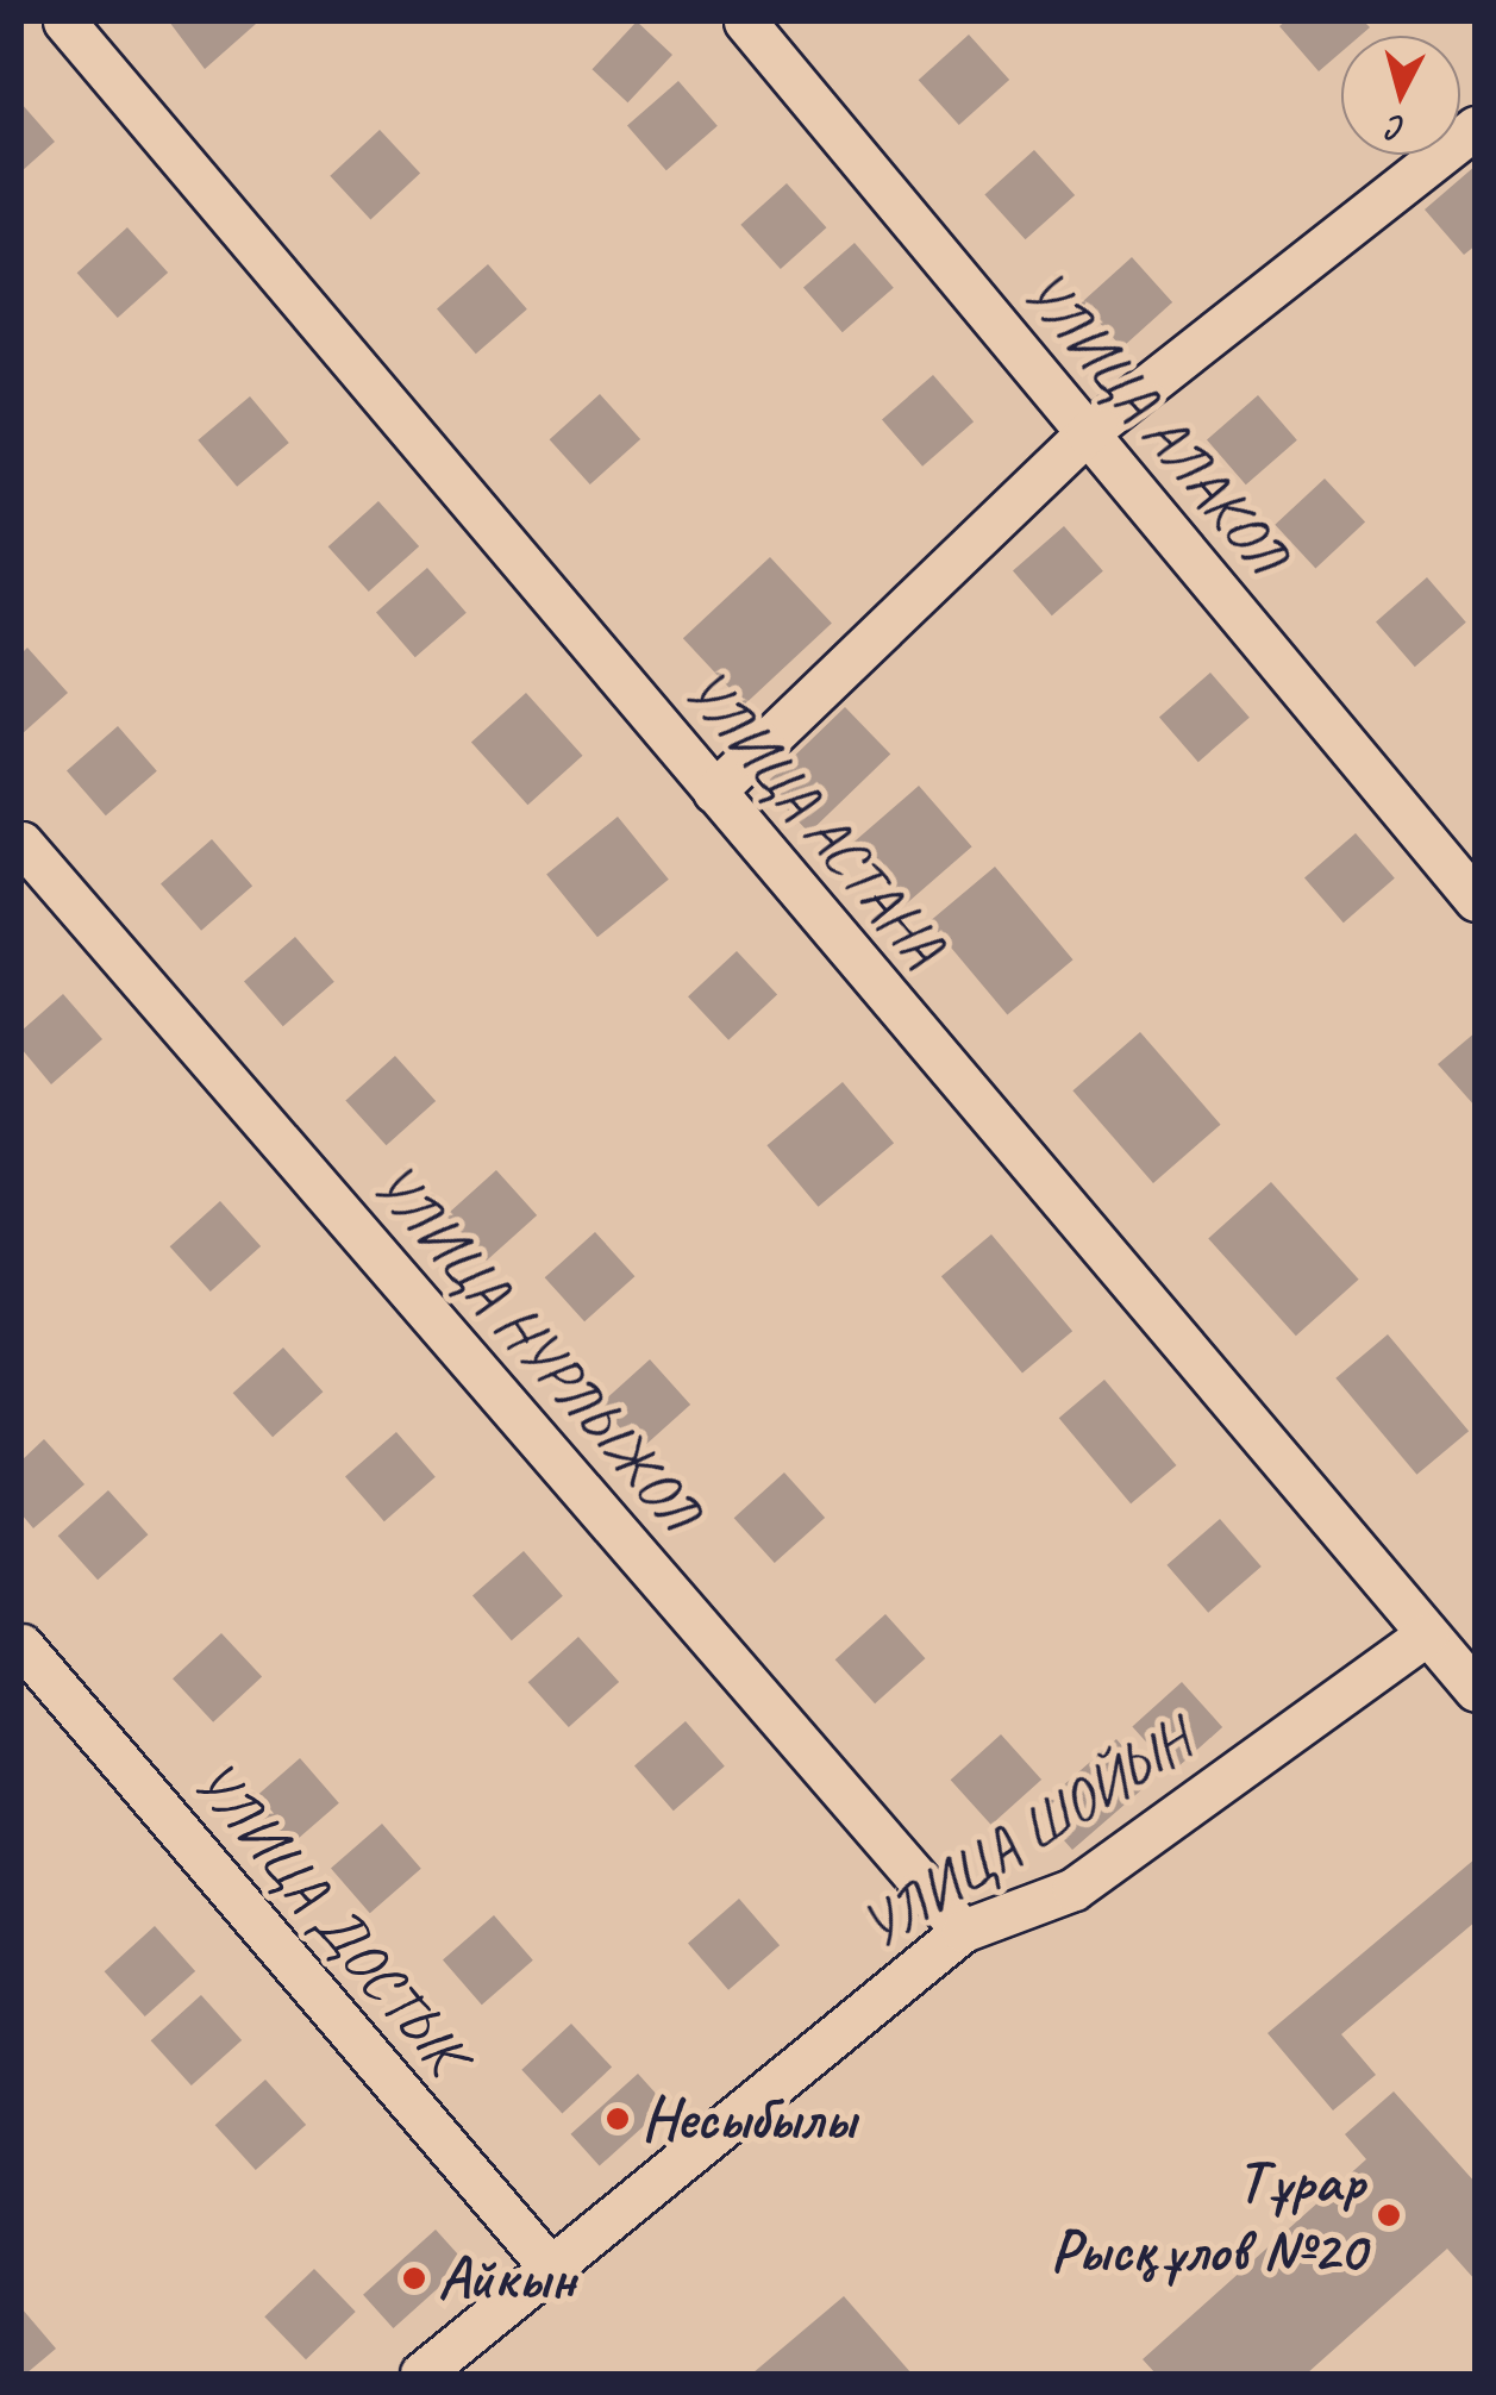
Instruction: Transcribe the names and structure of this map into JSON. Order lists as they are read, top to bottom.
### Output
{
  "streets": {
    "street": [
      "УЛИЦА АЛАКОЛ",
      "УЛИЦА АСТАНА",
      "УЛИЦА НУРЛЫЖОЛ",
      "УЛИЦА ШОЙЫН",
      "УЛИЦА ДОСТЫК"
    ]
  },
  "crossings": [
    ["УЛИЦА АСТАНА", "УЛИЦА ШОЙЫН"],
    ["УЛИЦА НУРЛЫЖОЛ", "УЛИЦА ШОЙЫН"],
    ["УЛИЦА ШОЙЫН", "УЛИЦА ДОСТЫК"]
  ],
  "places": ["Несыбылы", "Тұрар Рысқұлов №20", "Айкын"],
  "north": "bottom"
}
